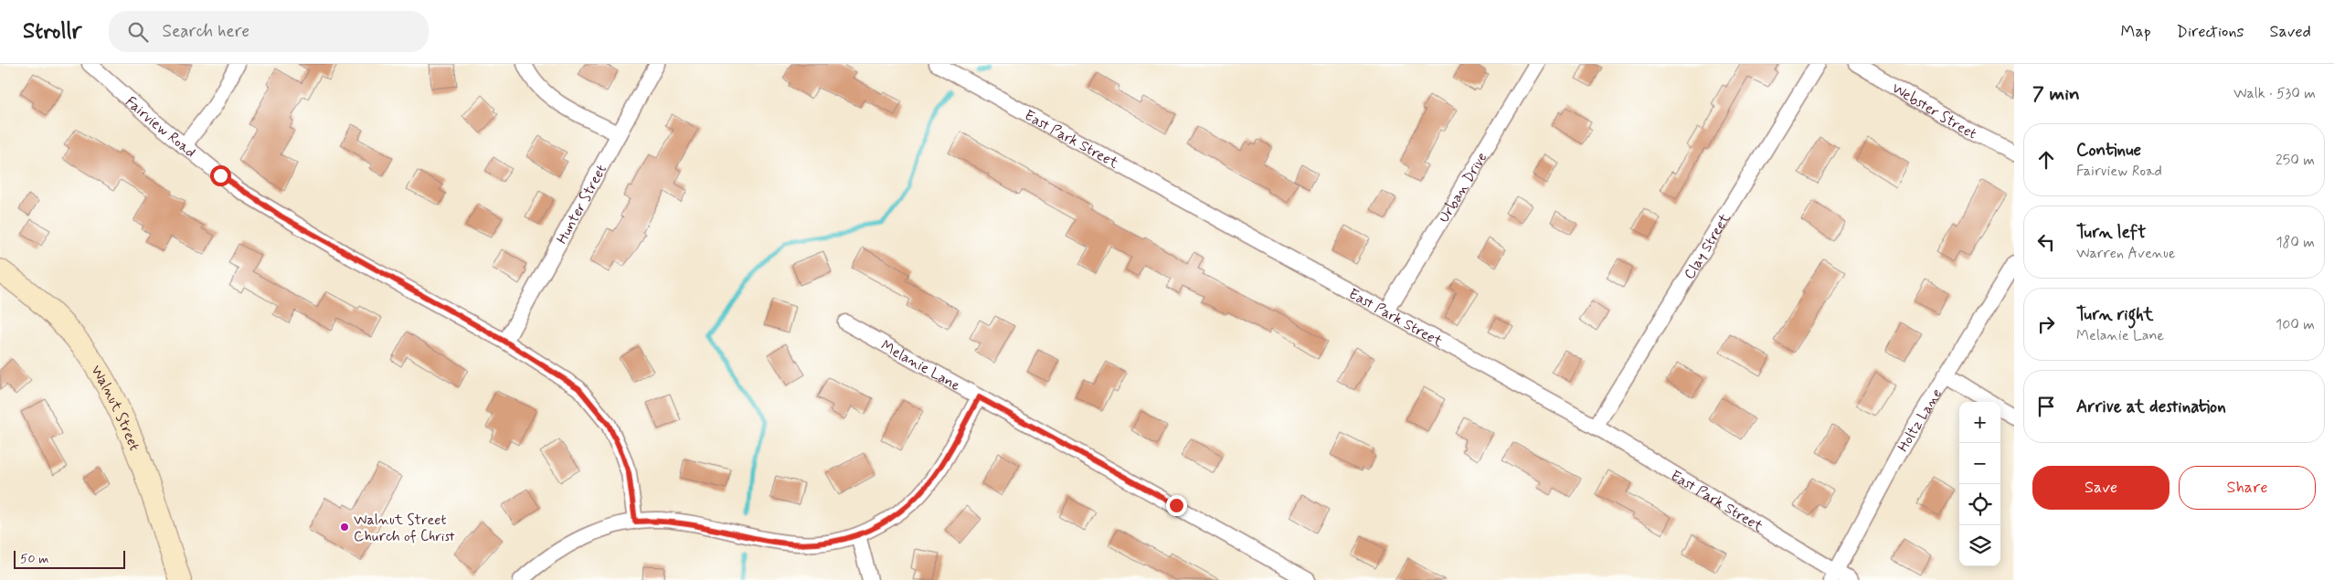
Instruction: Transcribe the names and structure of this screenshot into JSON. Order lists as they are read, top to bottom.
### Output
{
  "streets": {
    "main road": ["Walnut Street"],
    "street": [
      "Webster Street",
      "Fairview Road",
      "East Park Street",
      "Urban Drive",
      "Hunter Street",
      "Clay Street",
      "Melanie Lane",
      "Holtz Lane"
    ]
  },
  "crossings": [
    ["Fairview Road", "Hunter Street"],
    ["East Park Street", "Urban Drive"],
    ["East Park Street", "Clay Street"],
    ["East Park Street", "Holtz Lane"]
  ],
  "places": ["Walnut Street Church of Christ"],
  "scale_bar": "50 m",
  "page": {
    "header": "Strollr",
    "search": "Search here",
    "nav": ["Map", "Directions", "Saved"],
    "heading": ["7 min", "Walk · 530 m"],
    "list": [
      ["Continue", "Fairview Road", "250 m"],
      ["Turn left", "Warren Avenue", "180 m"],
      ["Turn right", "Melanie Lane", "100 m"],
      "Arrive at destination"
    ],
    "map_buttons": ["+", "−"],
    "buttons": ["Save", "Share"],
    "scale": "50 m"
  }
}
